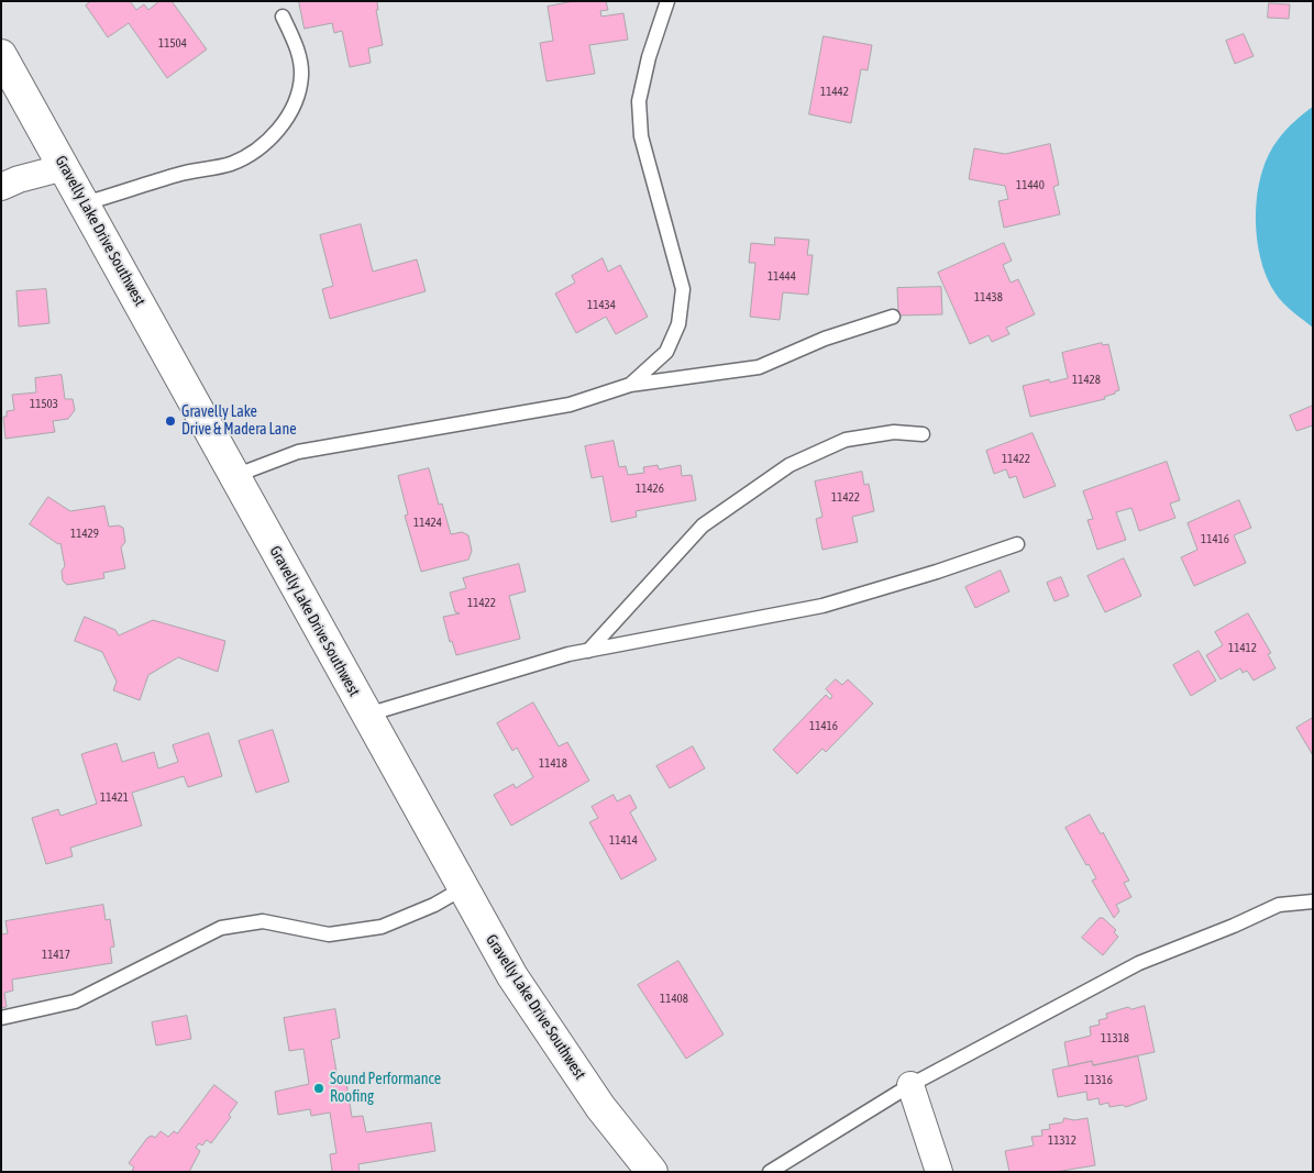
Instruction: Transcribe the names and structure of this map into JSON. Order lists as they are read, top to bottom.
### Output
{
  "streets": {
    "main road": ["Gravelly Lake Drive Southwest"]
  },
  "places": ["Gravelly Lake Drive & Madera Lane", "Sound Performance Roofing"],
  "house_numbers": [
    "11504",
    "11442",
    "11440",
    "11444",
    "11438",
    "11434",
    "11428",
    "11503",
    "11422",
    "11426",
    "11422",
    "11424",
    "11429",
    "11416",
    "11422",
    "11412",
    "11416",
    "11418",
    "11421",
    "11414",
    "11417",
    "11408",
    "11318",
    "11316",
    "11312"
  ]
}
